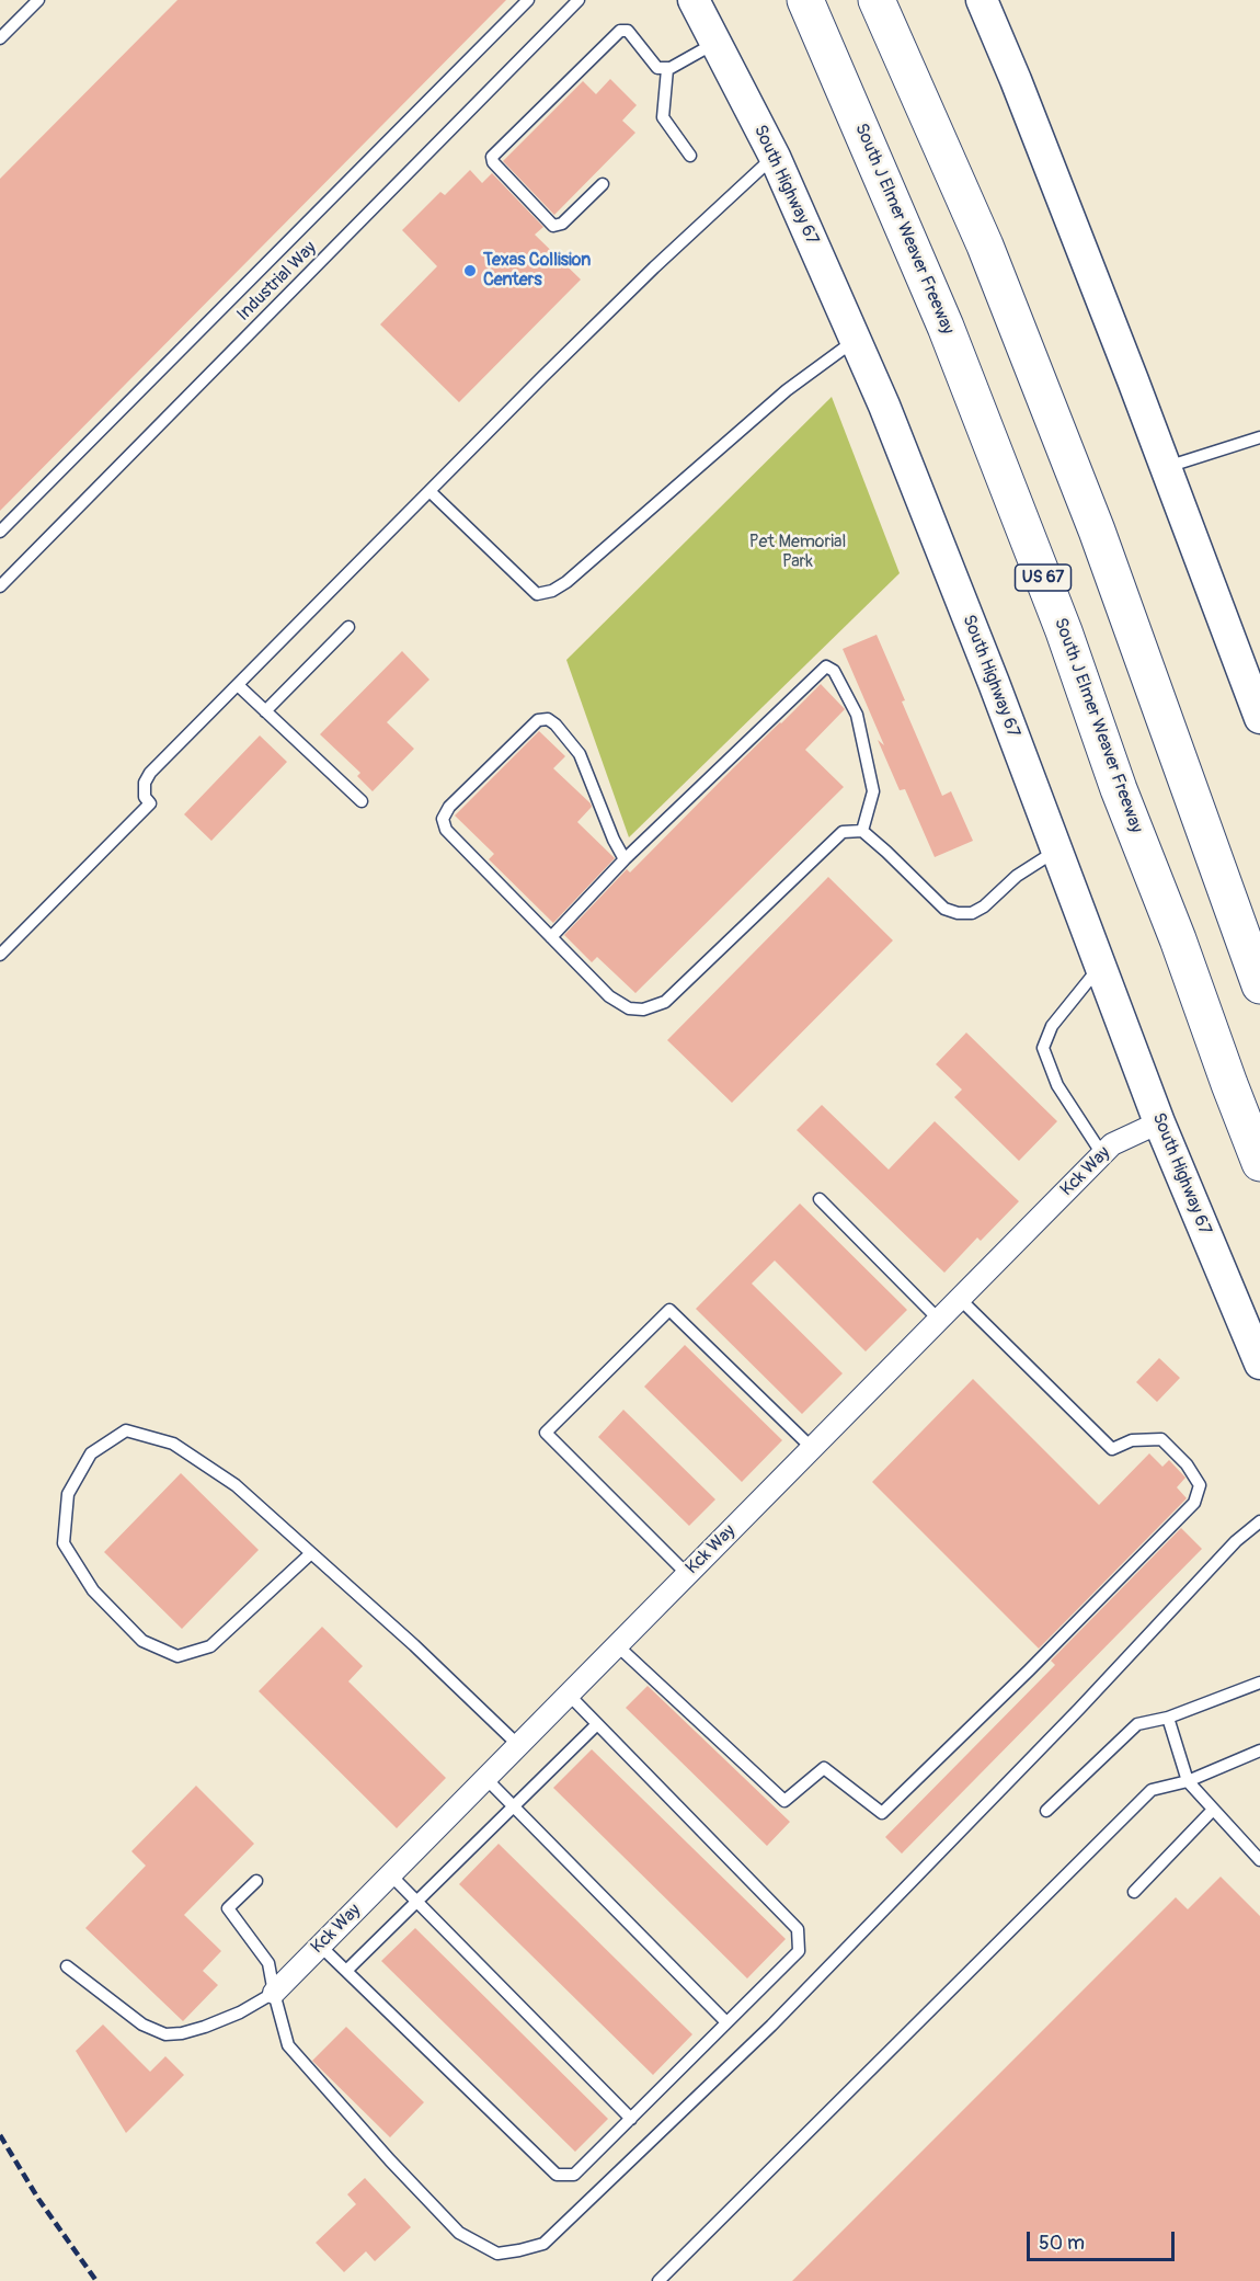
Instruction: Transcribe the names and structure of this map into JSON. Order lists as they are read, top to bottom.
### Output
{
  "streets": {
    "highway": ["South J Elmer Weaver Freeway", "US 67"],
    "main road": ["South Highway 67"],
    "street": ["Kck Way"],
    "lane": ["Industrial Way"]
  },
  "crossings": [
    ["South Highway 67", "Kck Way"]
  ],
  "parks": ["Pet Memorial Park"],
  "places": ["Texas Collision Centers"],
  "scale_bar": "50 m"
}
